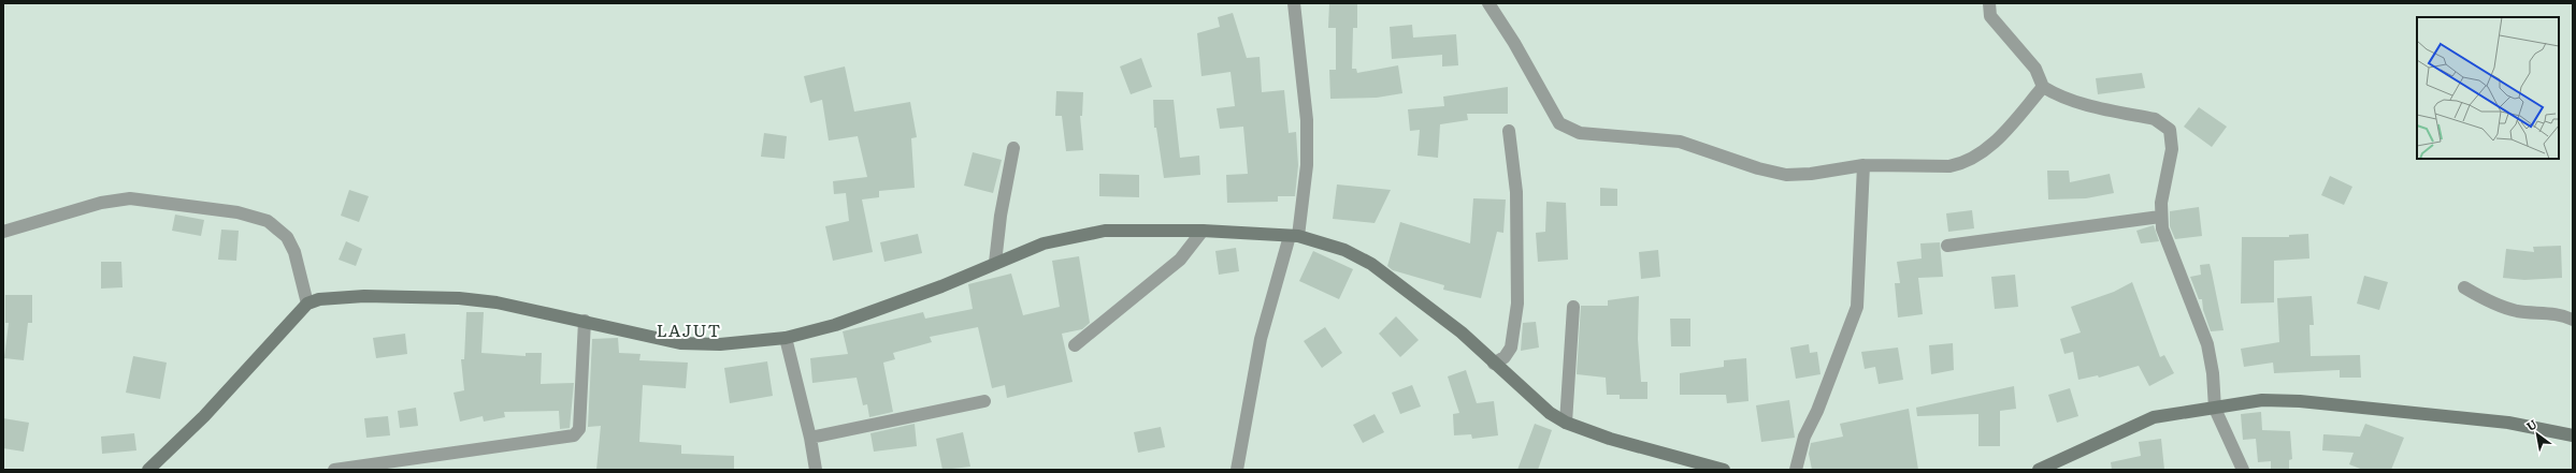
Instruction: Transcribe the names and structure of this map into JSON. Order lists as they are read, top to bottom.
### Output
{
  "districts": ["LAJUT"],
  "north": "top left"
}
